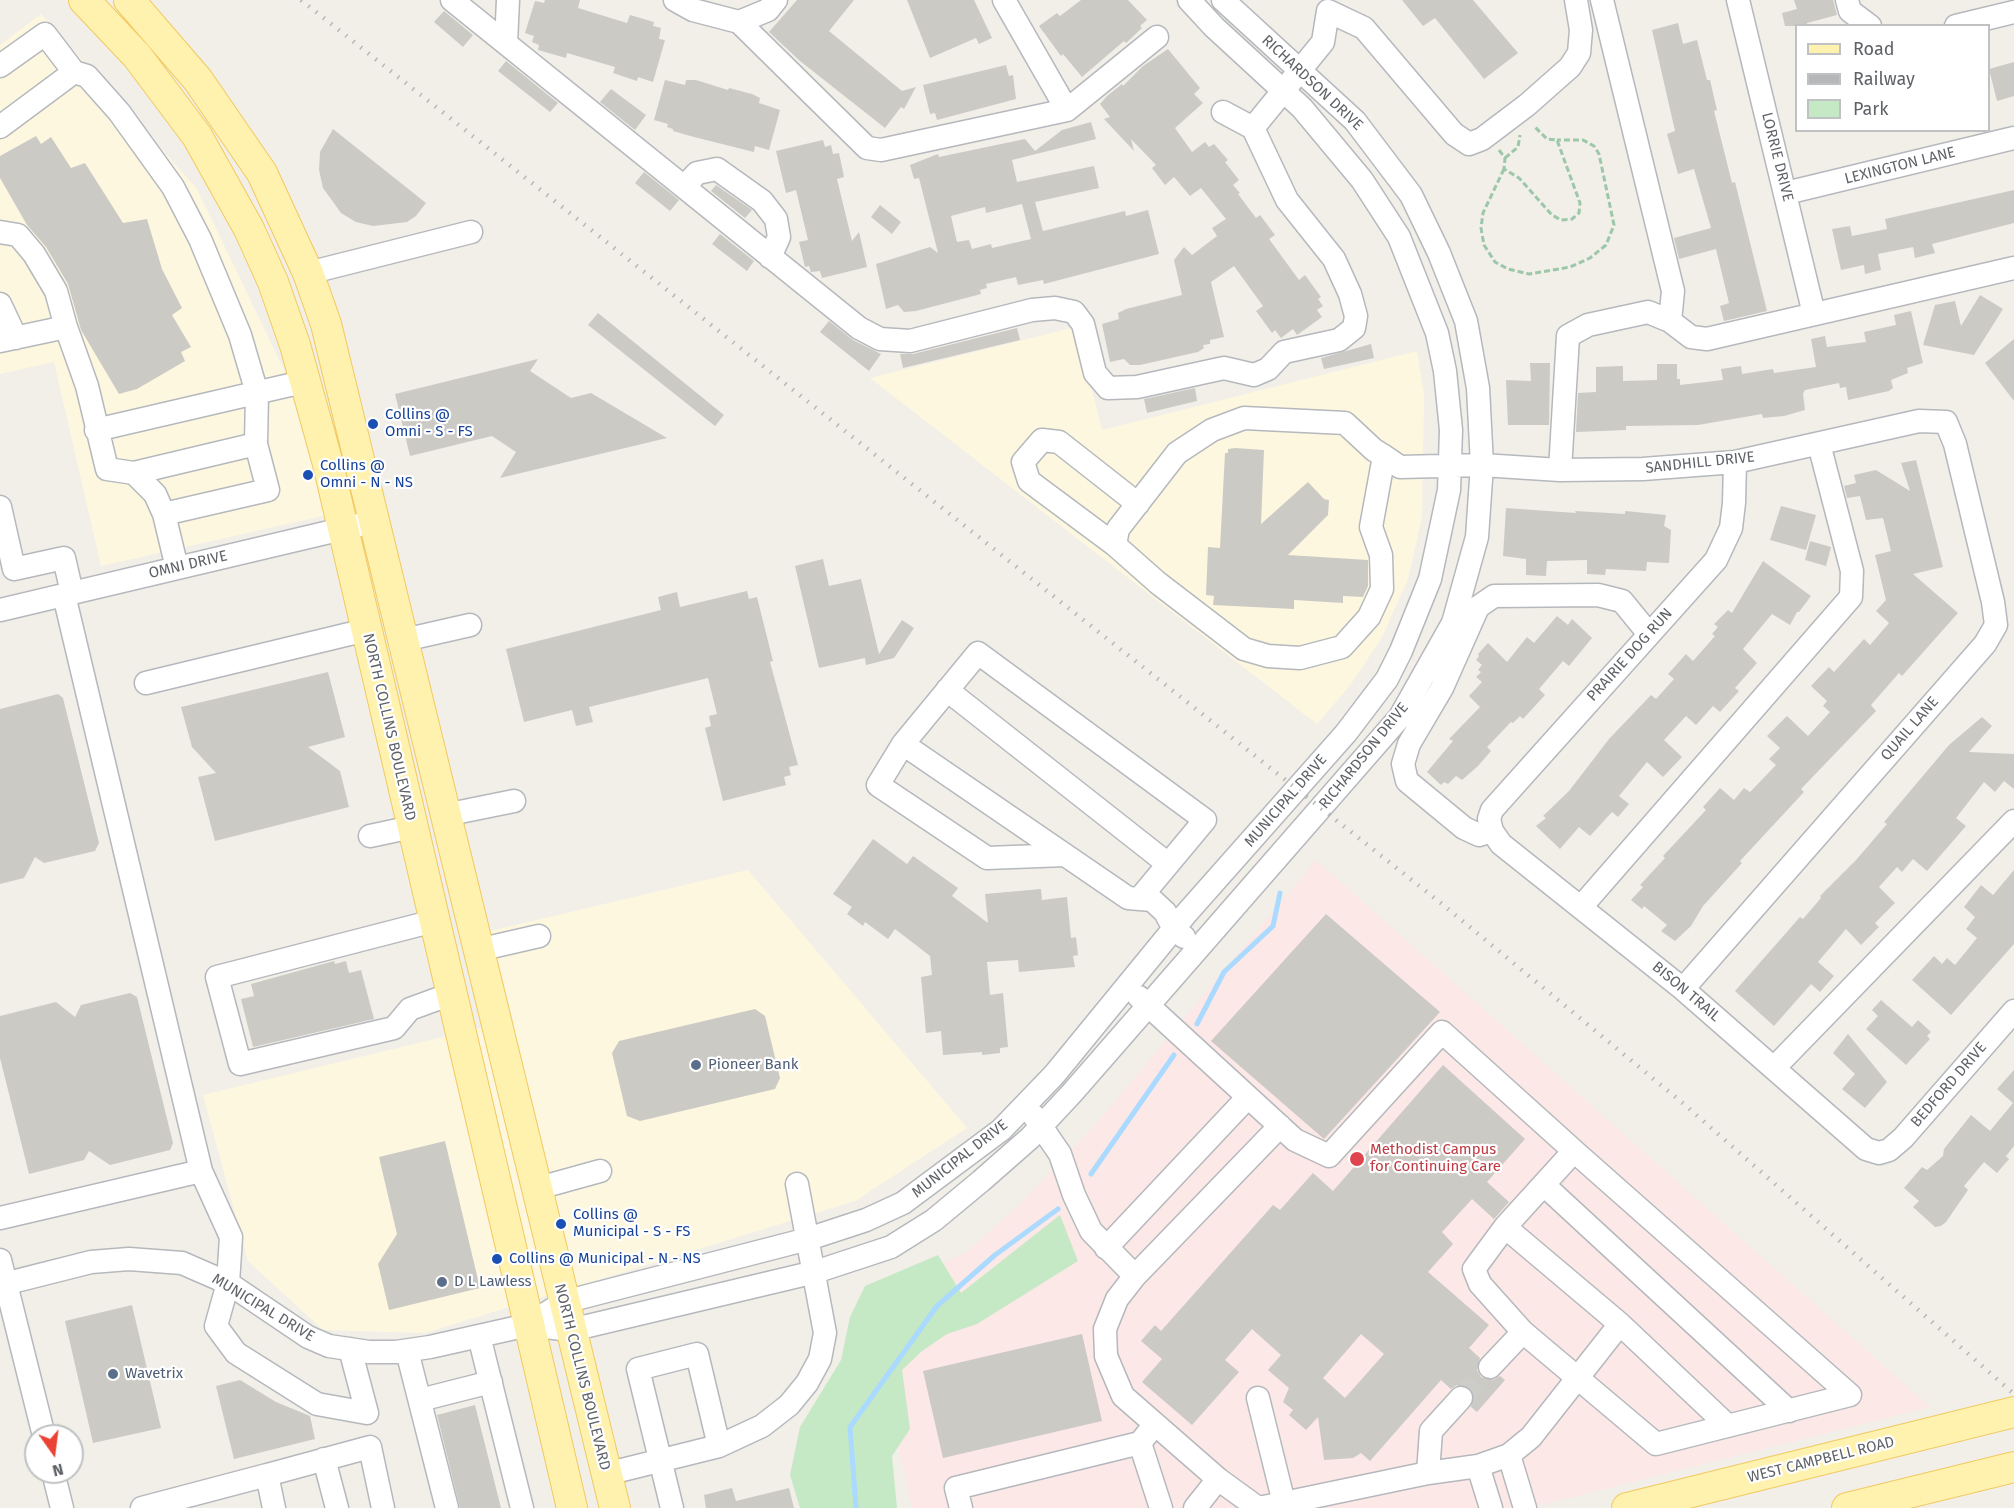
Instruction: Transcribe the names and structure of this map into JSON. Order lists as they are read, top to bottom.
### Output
{
  "streets": {
    "main road": ["NORTH COLLINS BOULEVARD", "WEST CAMPBELL ROAD"],
    "street": [
      "RICHARDSON DRIVE",
      "LORRIE DRIVE",
      "LEXINGTON LANE",
      "SANDHILL DRIVE",
      "OMNI DRIVE",
      "PRAIRIE DOG RUN",
      "QUAIL LANE",
      "MUNICIPAL DRIVE",
      "BISON TRAIL",
      "BEDFORD DRIVE"
    ]
  },
  "crossings": [
    ["RICHARDSON DRIVE", "SANDHILL DRIVE"],
    ["RICHARDSON DRIVE", "MUNICIPAL DRIVE"],
    ["LORRIE DRIVE", "LEXINGTON LANE"],
    ["SANDHILL DRIVE", "PRAIRIE DOG RUN"],
    ["SANDHILL DRIVE", "QUAIL LANE"],
    ["OMNI DRIVE", "NORTH COLLINS BOULEVARD"],
    ["PRAIRIE DOG RUN", "BISON TRAIL"],
    ["NORTH COLLINS BOULEVARD", "MUNICIPAL DRIVE"],
    ["QUAIL LANE", "BISON TRAIL"],
    ["BISON TRAIL", "BEDFORD DRIVE"]
  ],
  "places": [
    "Collins @ Omni - S - FS",
    "Collins @ Omni - N - NS",
    "Pioneer Bank",
    "Methodist Campus for Continuing Care",
    "Collins @ Municipal - S - FS",
    "Collins @ Municipal - N - NS",
    "D L Lawless",
    "Wavetrix"
  ],
  "legend": ["Road", "Railway", "Park"],
  "north": "bottom"
}
